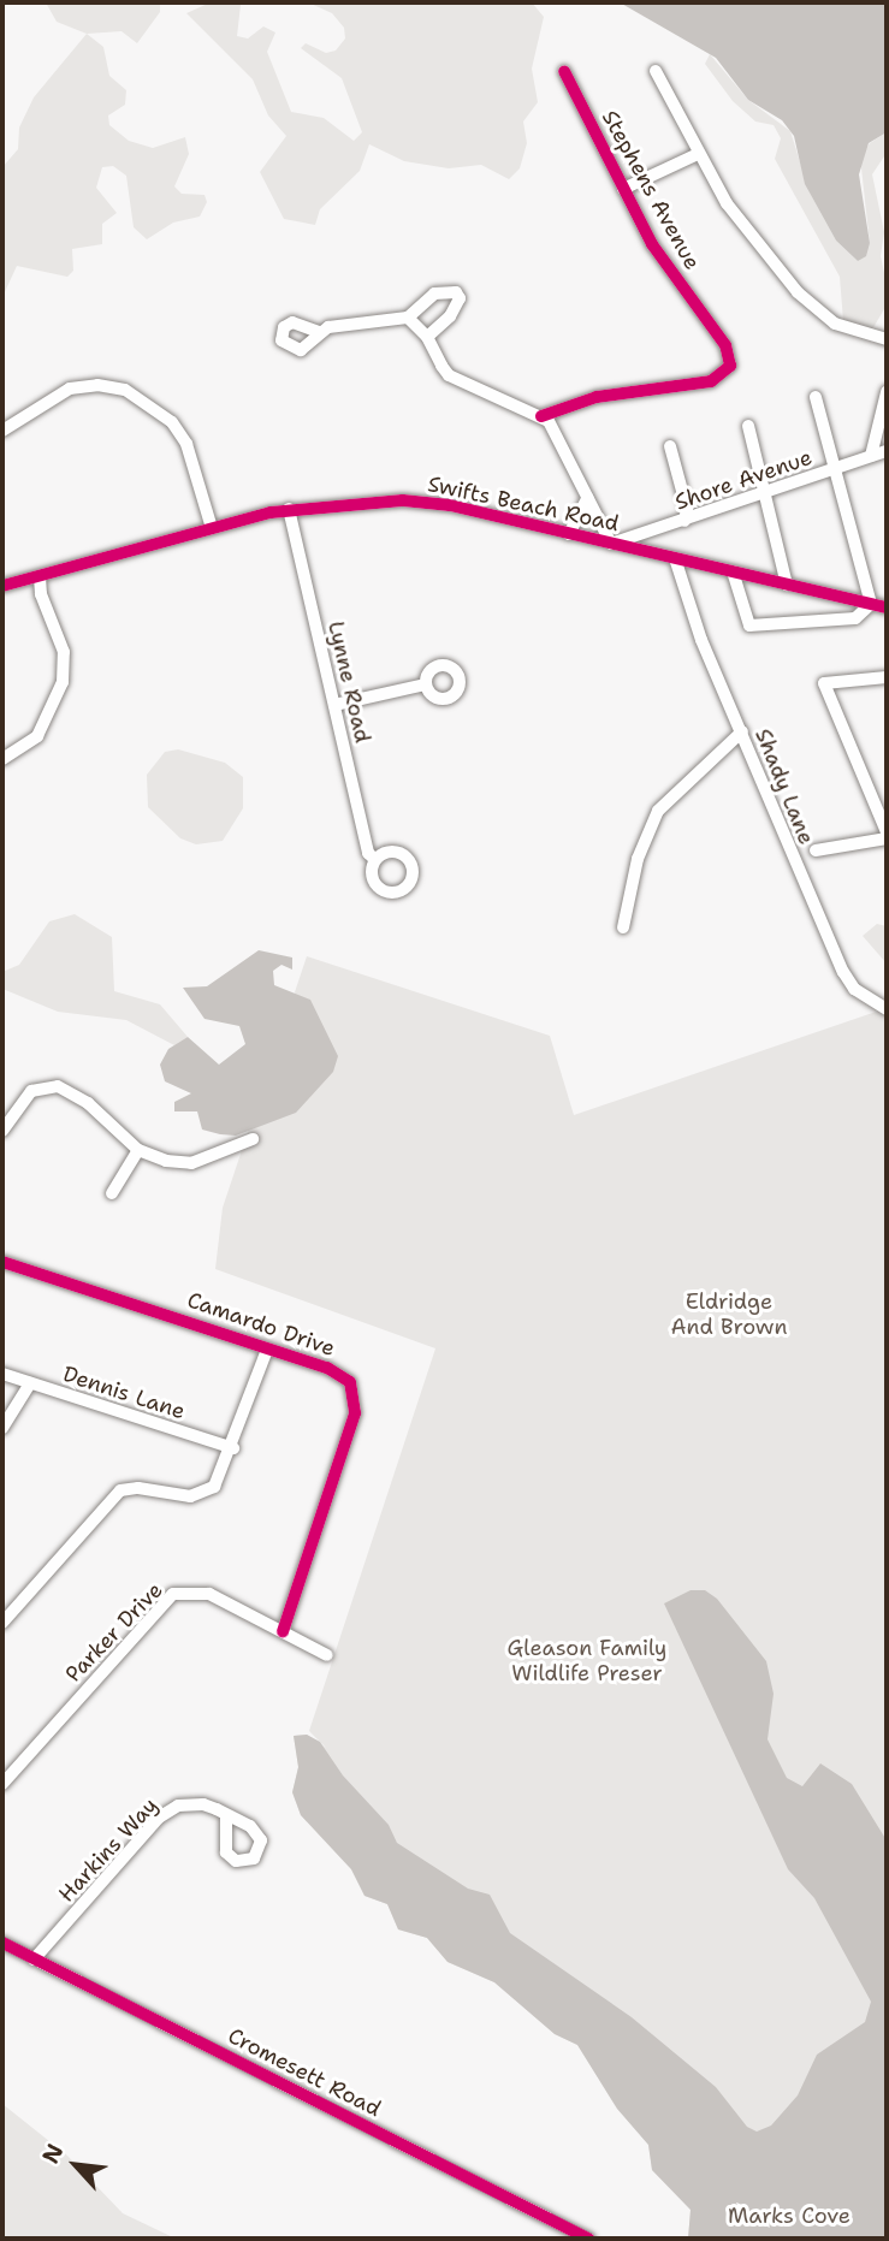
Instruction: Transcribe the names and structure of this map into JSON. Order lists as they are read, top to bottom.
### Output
{
  "streets": {
    "street": [
      "Stephens Avenue",
      "Shore Avenue",
      "Swifts Beach Road",
      "Lynne Road",
      "Shady Lane",
      "Camardo Drive",
      "Dennis Lane",
      "Parker Drive",
      "Harkins Way",
      "Cromesett Road"
    ]
  },
  "crossings": [
    ["Shore Avenue", "Swifts Beach Road"],
    ["Swifts Beach Road", "Lynne Road"],
    ["Swifts Beach Road", "Shady Lane"],
    ["Camardo Drive", "Parker Drive"],
    ["Harkins Way", "Cromesett Road"]
  ],
  "parks": ["Eldridge And Brown", "Gleason Family Wildlife Preser", "Marks Cove"],
  "north": "top left"
}
